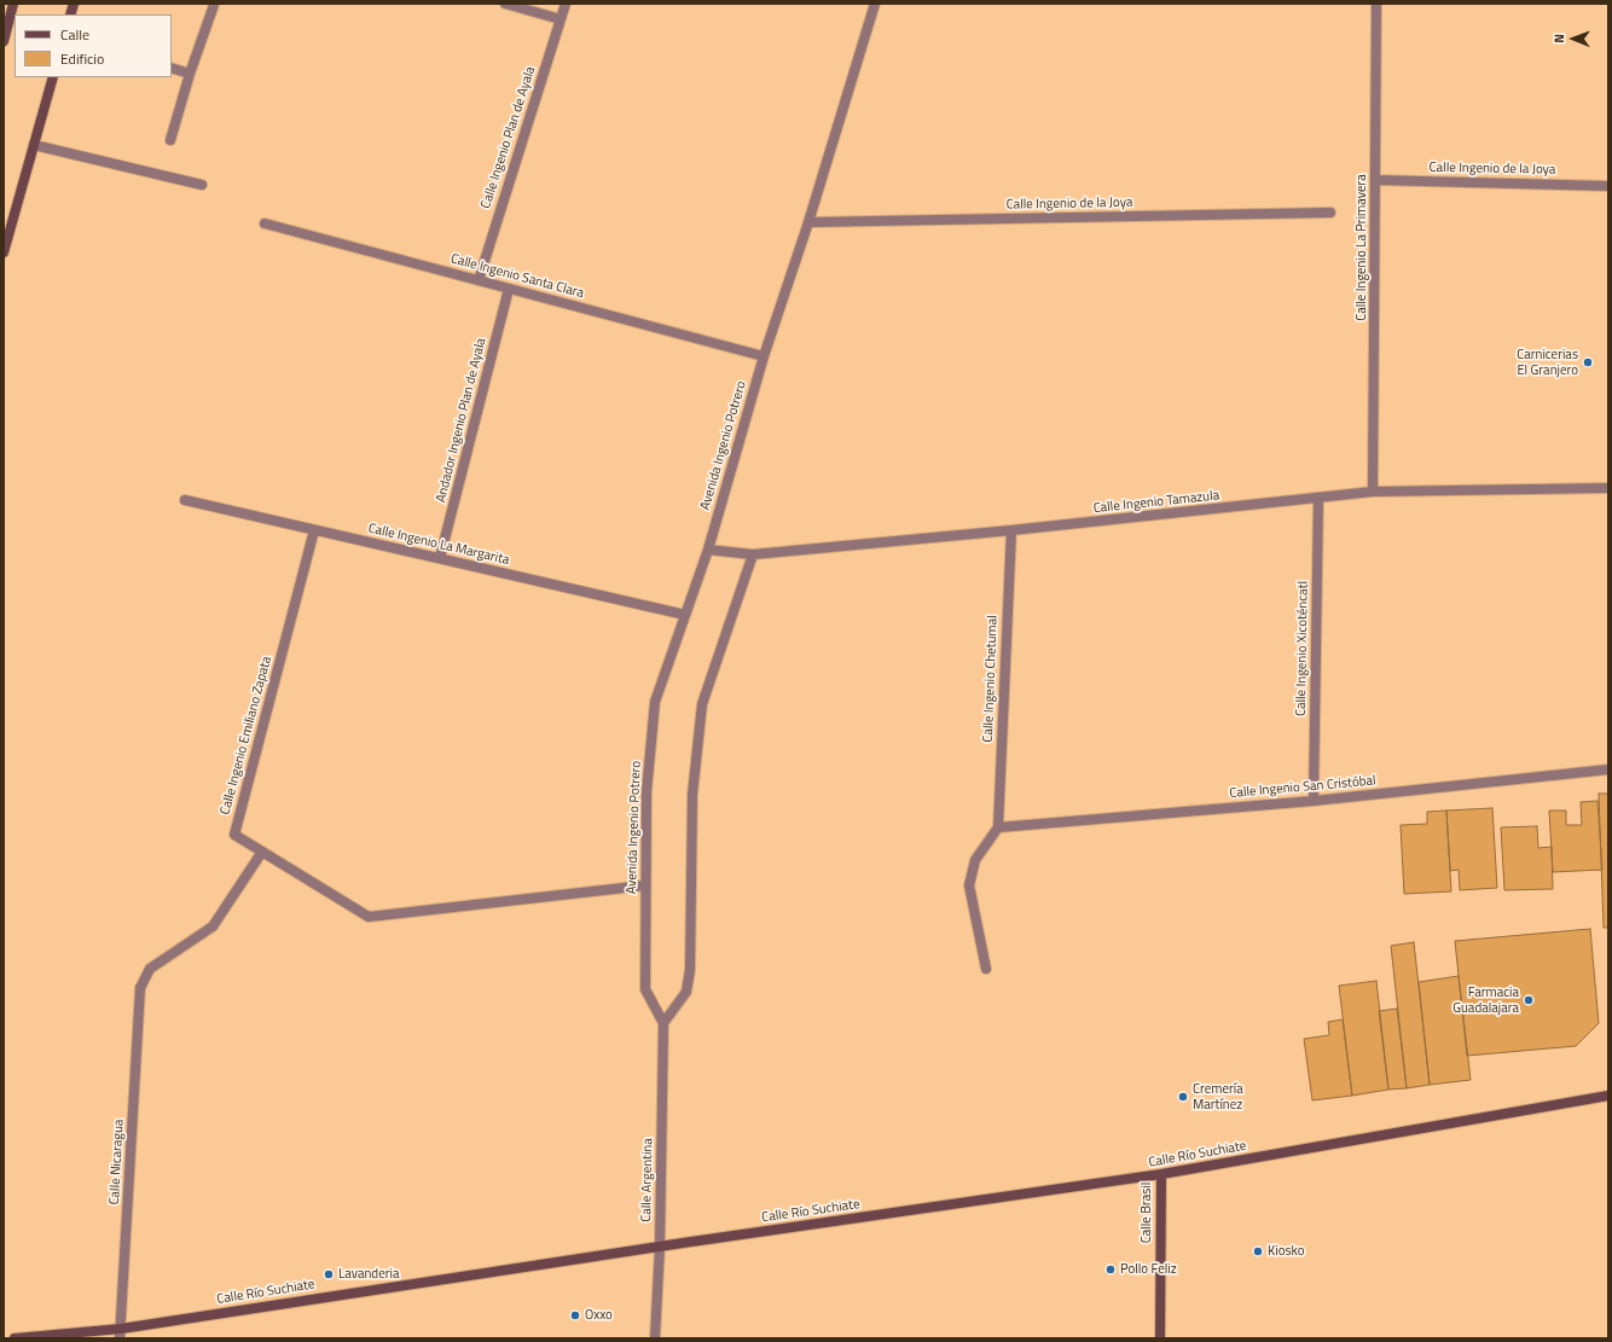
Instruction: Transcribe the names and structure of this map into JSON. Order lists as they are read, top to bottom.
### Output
{
  "streets": {
    "main road": ["Calle Río Suchiate", "Calle Brasil"],
    "street": [
      "Calle Ingenio Plan de Ayala",
      "Calle Ingenio de la Joya",
      "Calle Ingenio La Primavera",
      "Calle Ingenio Santa Clara",
      "Andador Ingenio Plan de Ayala",
      "Avenida Ingenio Potrero",
      "Calle Ingenio Tamazula",
      "Calle Ingenio La Margarita",
      "Calle Ingenio Xicoténcatl",
      "Calle Ingenio Chetumal",
      "Calle Ingenio Emiliano Zapata",
      "Calle Ingenio San Cristóbal",
      "Calle Nicaragua",
      "Calle Argentina"
    ]
  },
  "crossings": [
    ["Calle Ingenio Plan de Ayala", "Calle Ingenio Santa Clara"],
    ["Calle Ingenio de la Joya", "Calle Ingenio La Primavera"],
    ["Calle Ingenio de la Joya", "Avenida Ingenio Potrero"],
    ["Calle Ingenio La Primavera", "Calle Ingenio Tamazula"],
    ["Calle Ingenio Santa Clara", "Andador Ingenio Plan de Ayala"],
    ["Calle Ingenio Santa Clara", "Avenida Ingenio Potrero"],
    ["Andador Ingenio Plan de Ayala", "Calle Ingenio La Margarita"],
    ["Avenida Ingenio Potrero", "Calle Ingenio Tamazula"],
    ["Avenida Ingenio Potrero", "Calle Ingenio La Margarita"],
    ["Avenida Ingenio Potrero", "Calle Ingenio Emiliano Zapata"],
    ["Avenida Ingenio Potrero", "Calle Argentina"],
    ["Calle Ingenio Tamazula", "Calle Ingenio Xicoténcatl"],
    ["Calle Ingenio Tamazula", "Calle Ingenio Chetumal"],
    ["Calle Ingenio La Margarita", "Calle Ingenio Emiliano Zapata"],
    ["Calle Ingenio Xicoténcatl", "Calle Ingenio San Cristóbal"],
    ["Calle Ingenio Chetumal", "Calle Ingenio San Cristóbal"],
    ["Calle Ingenio Emiliano Zapata", "Calle Nicaragua"],
    ["Calle Río Suchiate", "Calle Nicaragua"],
    ["Calle Río Suchiate", "Calle Argentina"],
    ["Calle Río Suchiate", "Calle Brasil"]
  ],
  "places": [
    "Carnicerias El Granjero",
    "Farmacia Guadalajara",
    "Cremería Martínez",
    "Kiosko",
    "Pollo Feliz",
    "Lavanderia",
    "Oxxo"
  ],
  "legend": ["Calle", "Edificio"],
  "north": "left"
}
